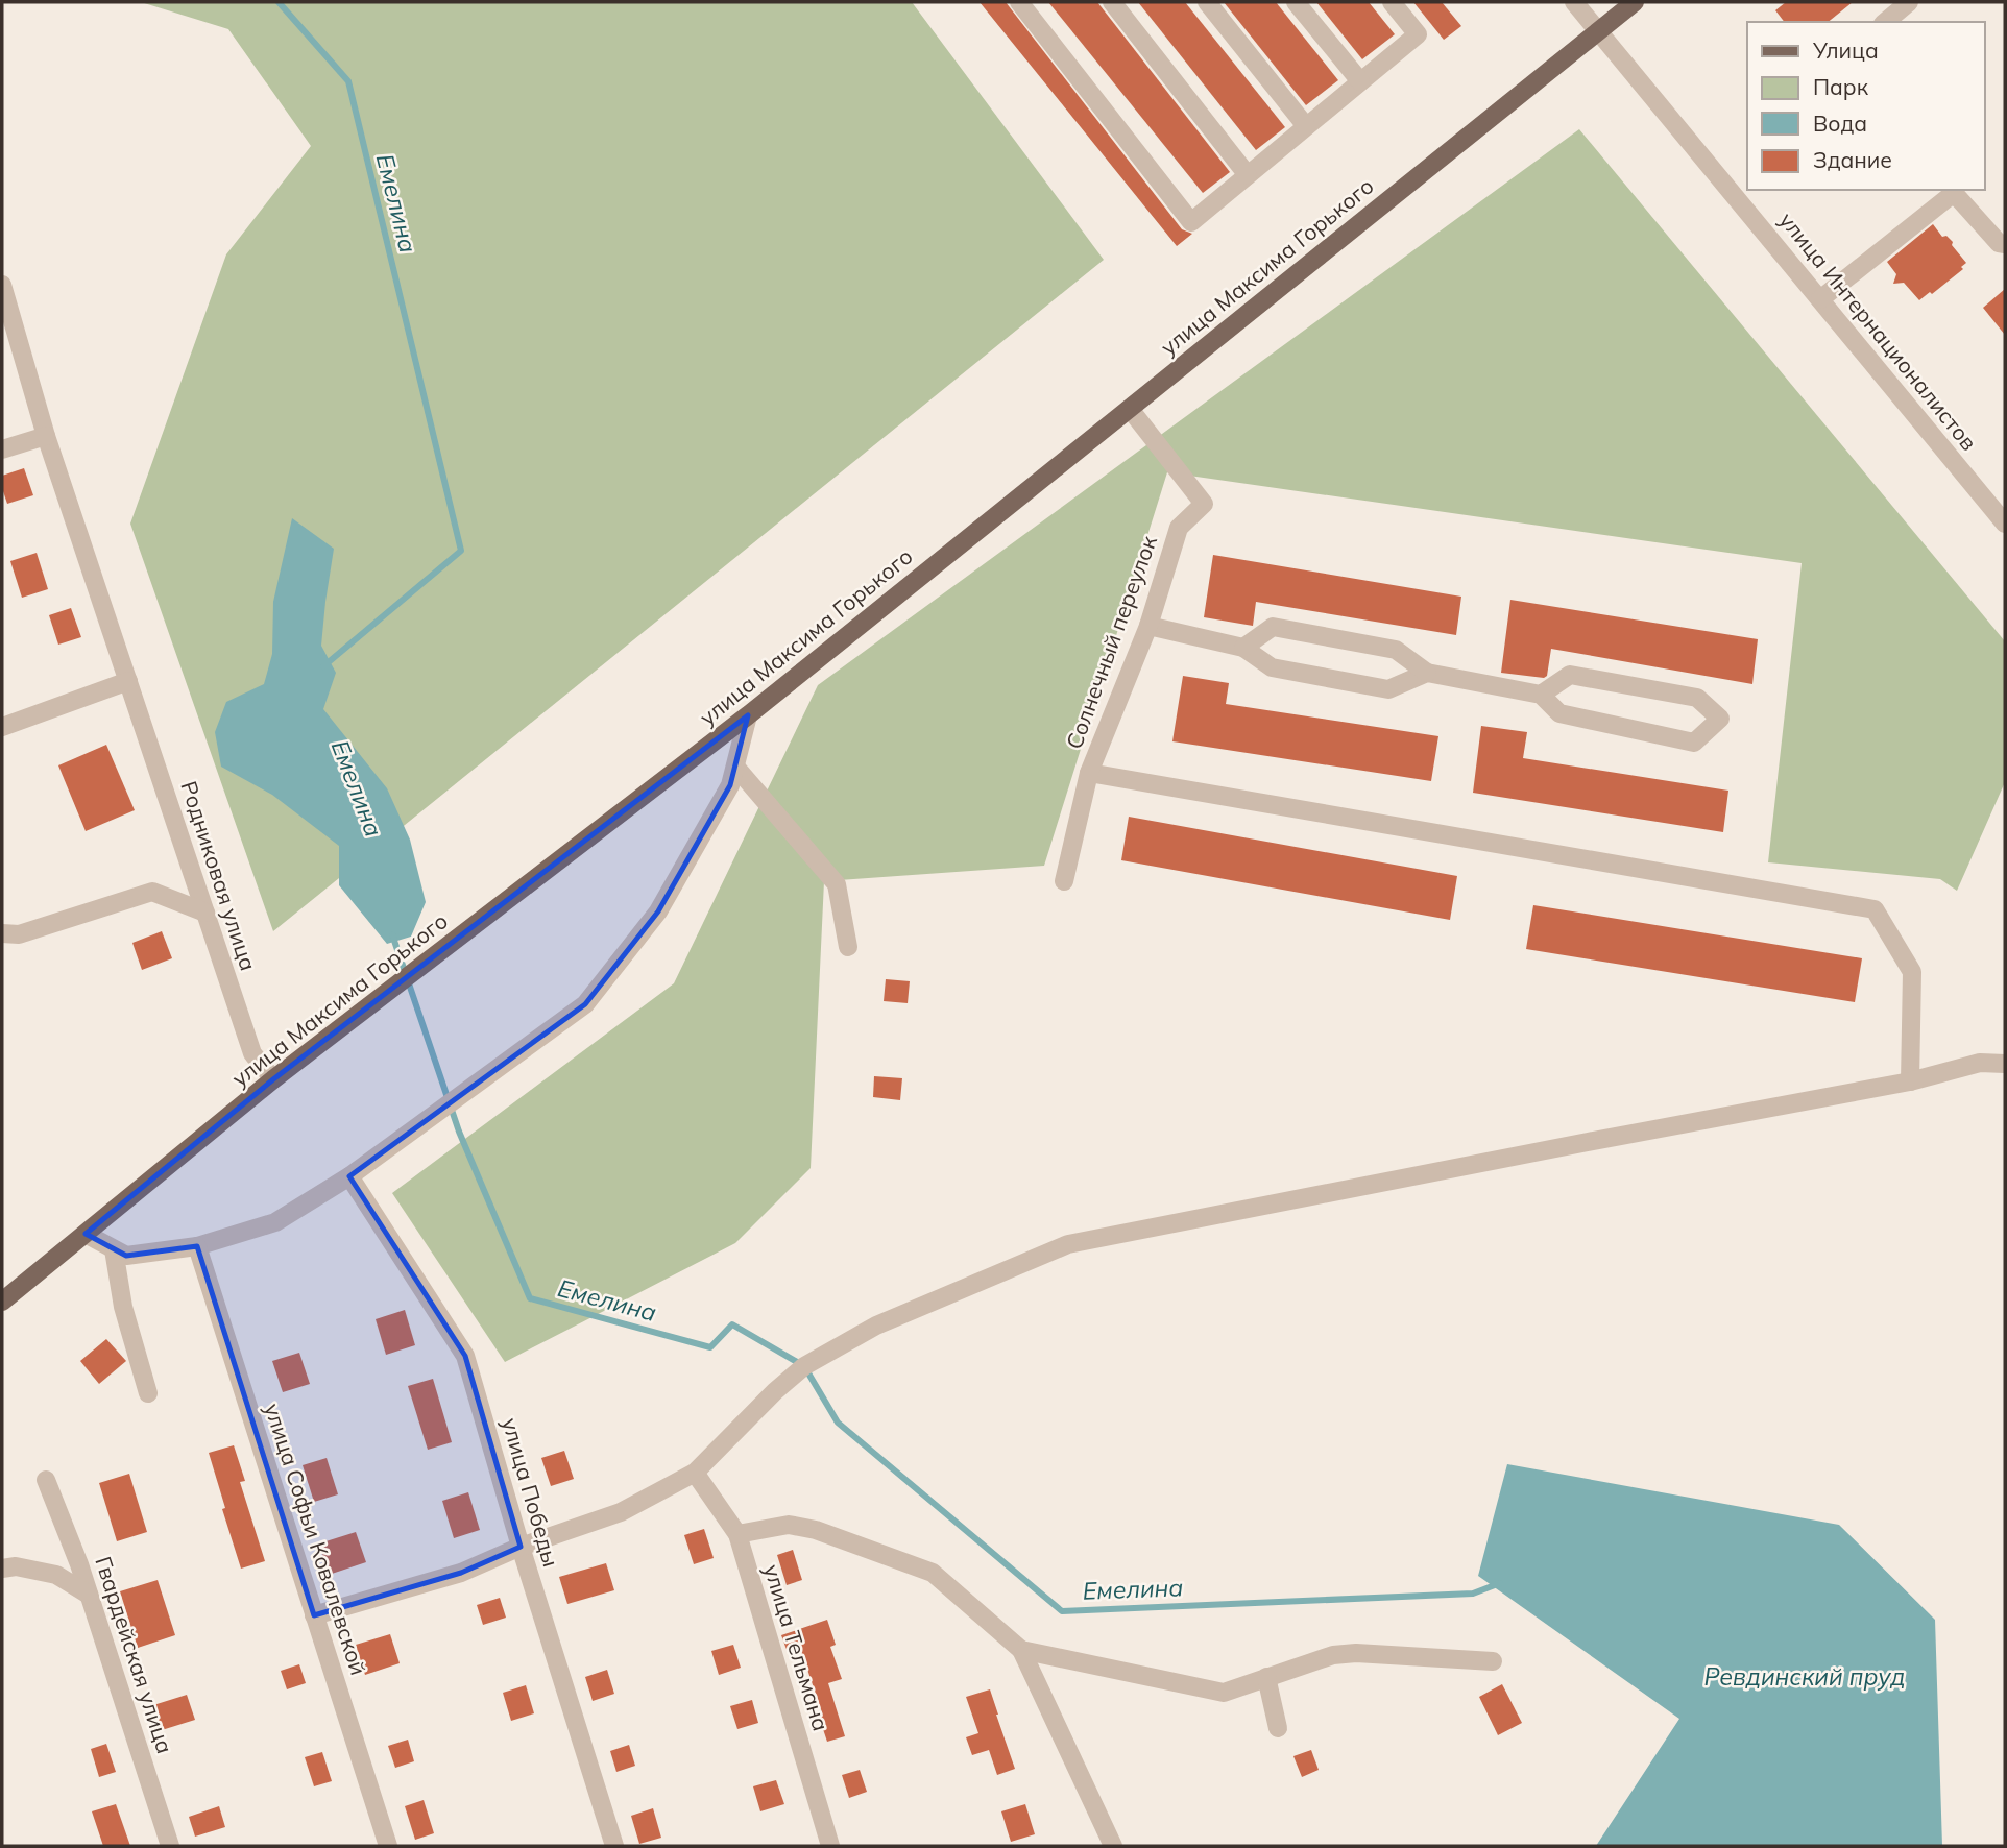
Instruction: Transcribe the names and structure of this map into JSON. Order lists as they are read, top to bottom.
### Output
{
  "streets": {
    "main road": ["улица Максима Горького"],
    "street": [
      "улица Интернационалистов",
      "Солнечный переулок",
      "Родниковая улица",
      "улица Победы",
      "улица Софьи Ковалевской",
      "улица Тельмана",
      "Гвардейская улица"
    ]
  },
  "crossings": [
    ["улица Максима Горького", "улица Интернационалистов"],
    ["улица Максима Горького", "Солнечный переулок"],
    ["улица Максима Горького", "Родниковая улица"]
  ],
  "water": ["Емелина", "Ревдинский пруд"],
  "legend": [
    "Улица",
    "Парк",
    "Вода",
    "Здание"
  ]
}
